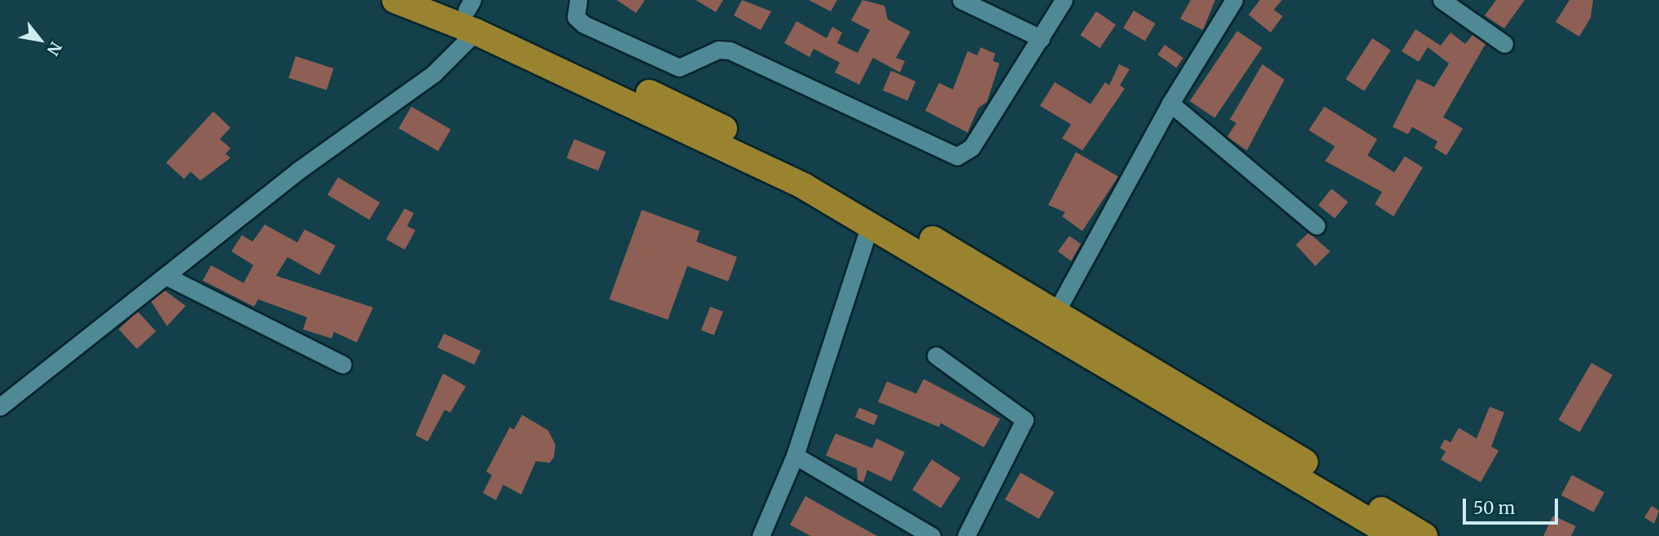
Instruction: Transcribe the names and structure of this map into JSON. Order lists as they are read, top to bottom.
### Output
{
  "scale_bar": "50 m",
  "north": "bottom right"
}
